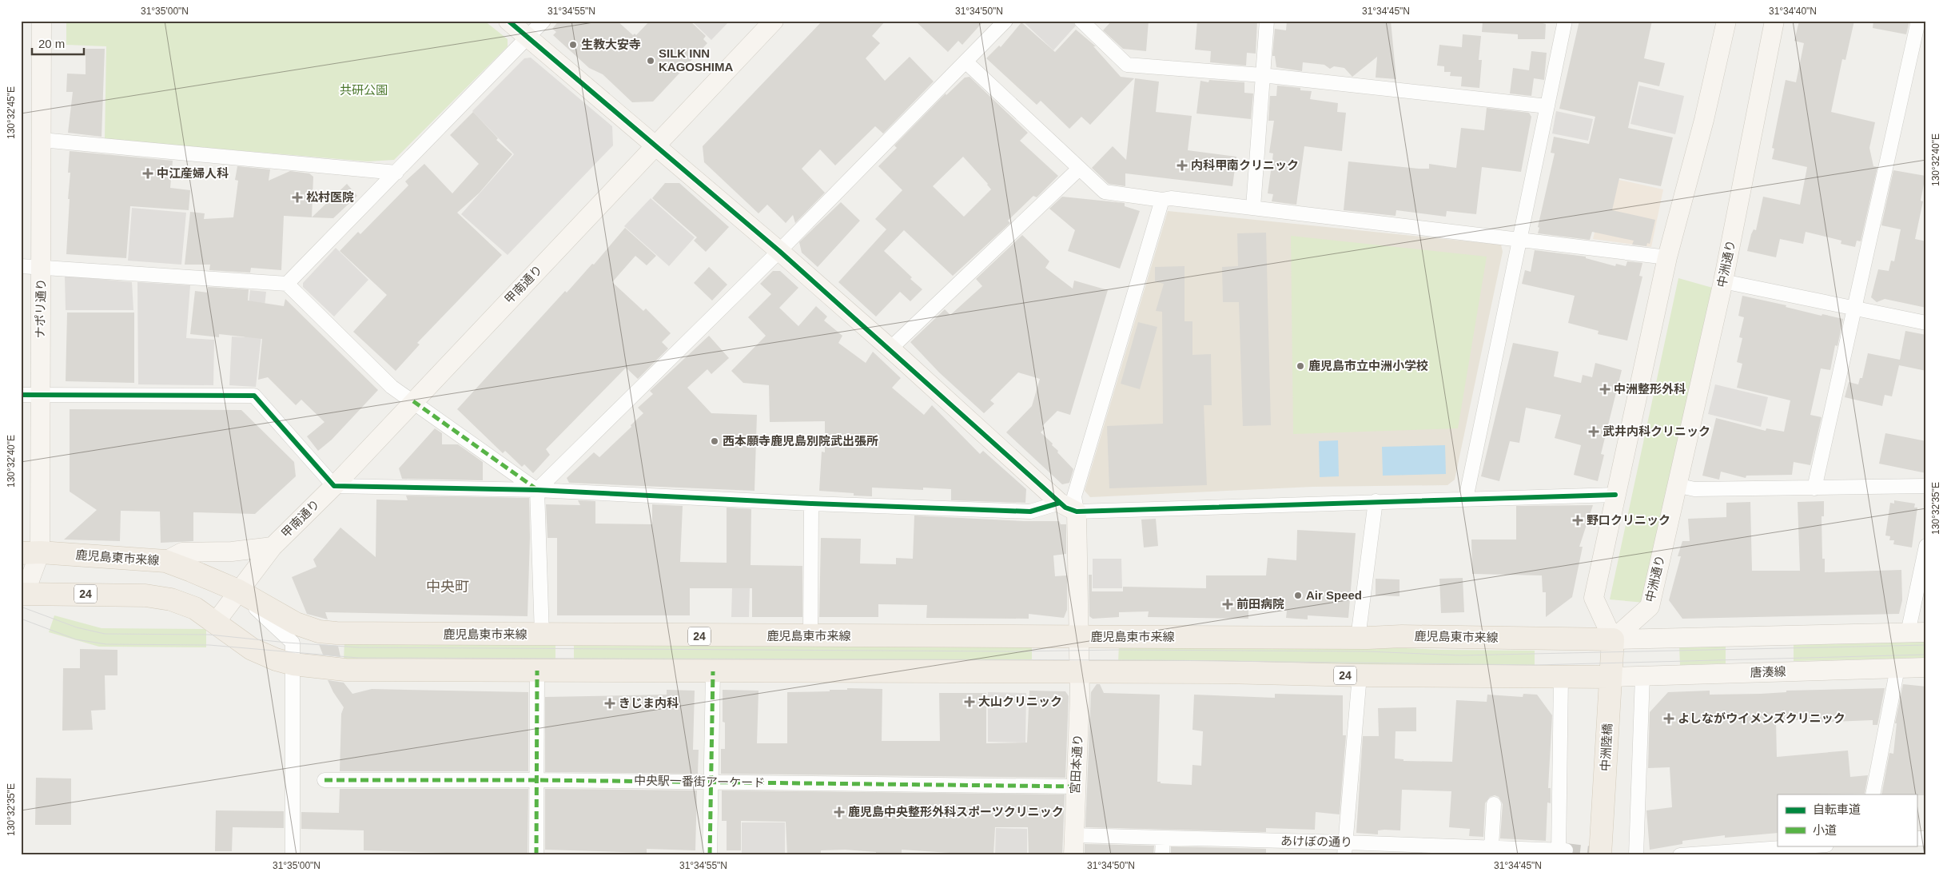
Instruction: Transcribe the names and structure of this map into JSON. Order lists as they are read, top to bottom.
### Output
{
  "streets": {
    "main road": ["鹿児島東市来線", "24", "中洲陸橋"],
    "street": [
      "中洲通り",
      "甲南通り",
      "ナポリ通り",
      "唐湊線",
      "宮田本通り",
      "中央駅一番街アーケード",
      "あけぼの通り"
    ]
  },
  "crossings": [
    ["中洲通り", "鹿児島東市来線"],
    ["中洲通り", "中洲陸橋"],
    ["甲南通り", "鹿児島東市来線"],
    ["甲南通り", "24"],
    ["ナポリ通り", "鹿児島東市来線"],
    ["ナポリ通り", "24"],
    ["鹿児島東市来線", "中洲陸橋"],
    ["鹿児島東市来線", "宮田本通り"],
    ["24", "唐湊線"],
    ["24", "中洲陸橋"],
    ["24", "宮田本通り"],
    ["唐湊線", "中洲陸橋"],
    ["宮田本通り", "中央駅一番街アーケード"],
    ["宮田本通り", "あけぼの通り"]
  ],
  "districts": ["中央町"],
  "parks": ["共研公園"],
  "places": {
    "other": [
      "生教大安寺",
      "SILK INN KAGOSHIMA",
      "鹿児島市立中洲小学校",
      "西本願寺鹿児島別院武出張所",
      "Air Speed"
    ],
    "health": [
      "内科甲南クリニック",
      "中江産婦人科",
      "松村医院",
      "中洲整形外科",
      "武井内科クリニック",
      "野口クリニック",
      "前田病院",
      "大山クリニック",
      "きじま内科",
      "よしながウイメンズクリニック",
      "鹿児島中央整形外科スポーツクリニック"
    ]
  },
  "legend": ["自転車道", "小道"],
  "scale_bar": "20 m",
  "coordinates": [
    "31°35'00\"N",
    "31°34'55\"N",
    "31°34'50\"N",
    "31°34'45\"N",
    "31°34'40\"N",
    "130°32'45\"E",
    "130°32'40\"E",
    "130°32'35\"E"
  ]
}
